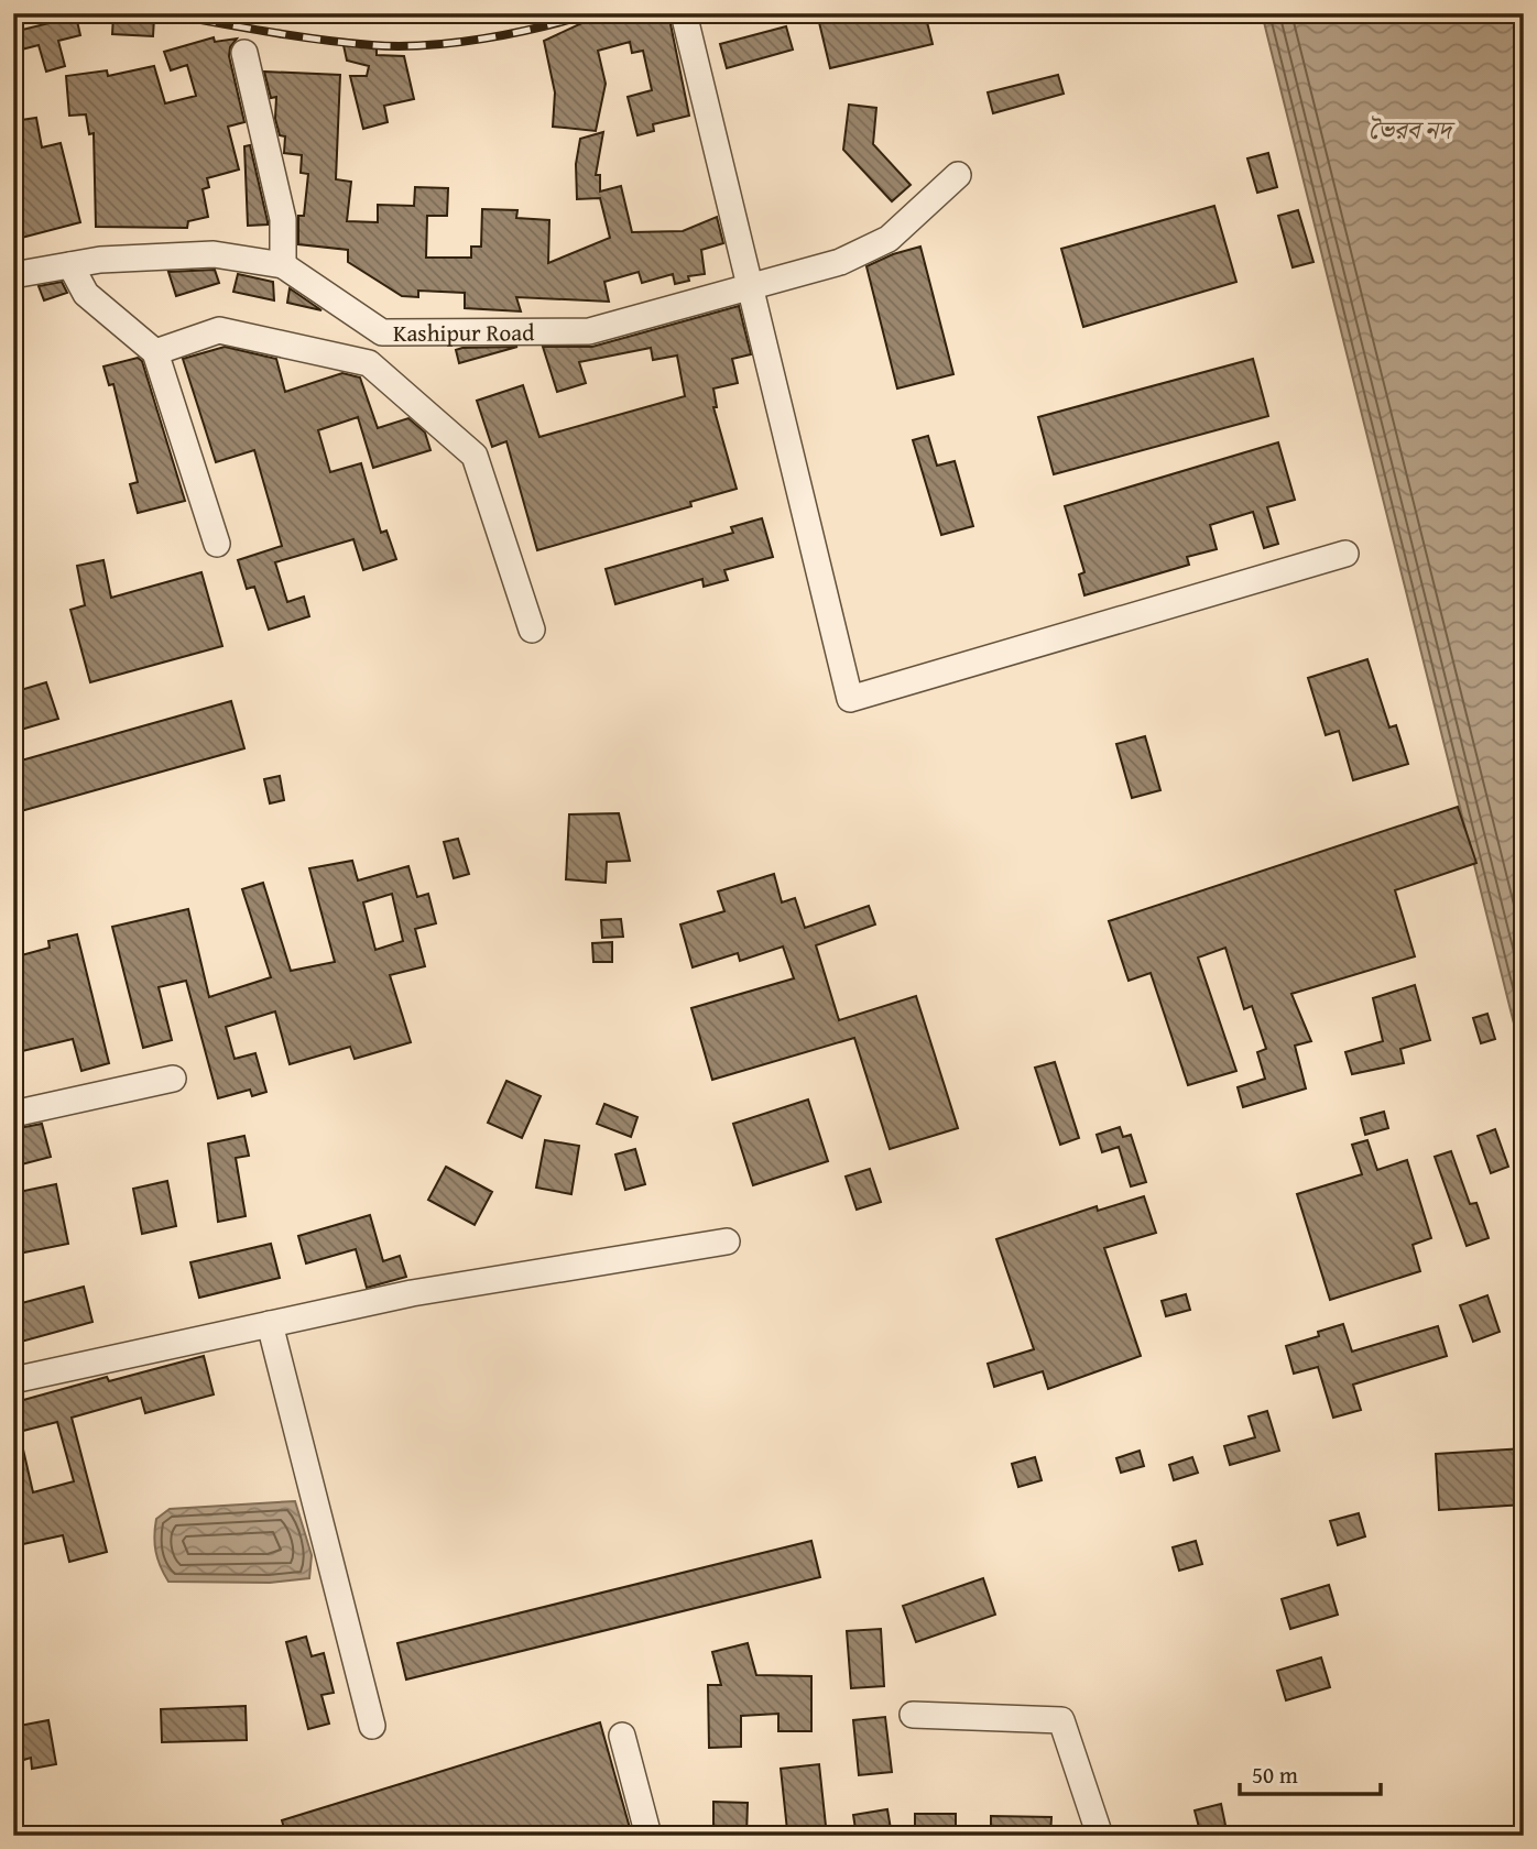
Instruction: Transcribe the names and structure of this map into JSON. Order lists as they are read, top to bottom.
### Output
{
  "streets": {
    "street": ["Kashipur Road"]
  },
  "water": ["ভৈরব নদ"],
  "scale_bar": "50 m"
}
